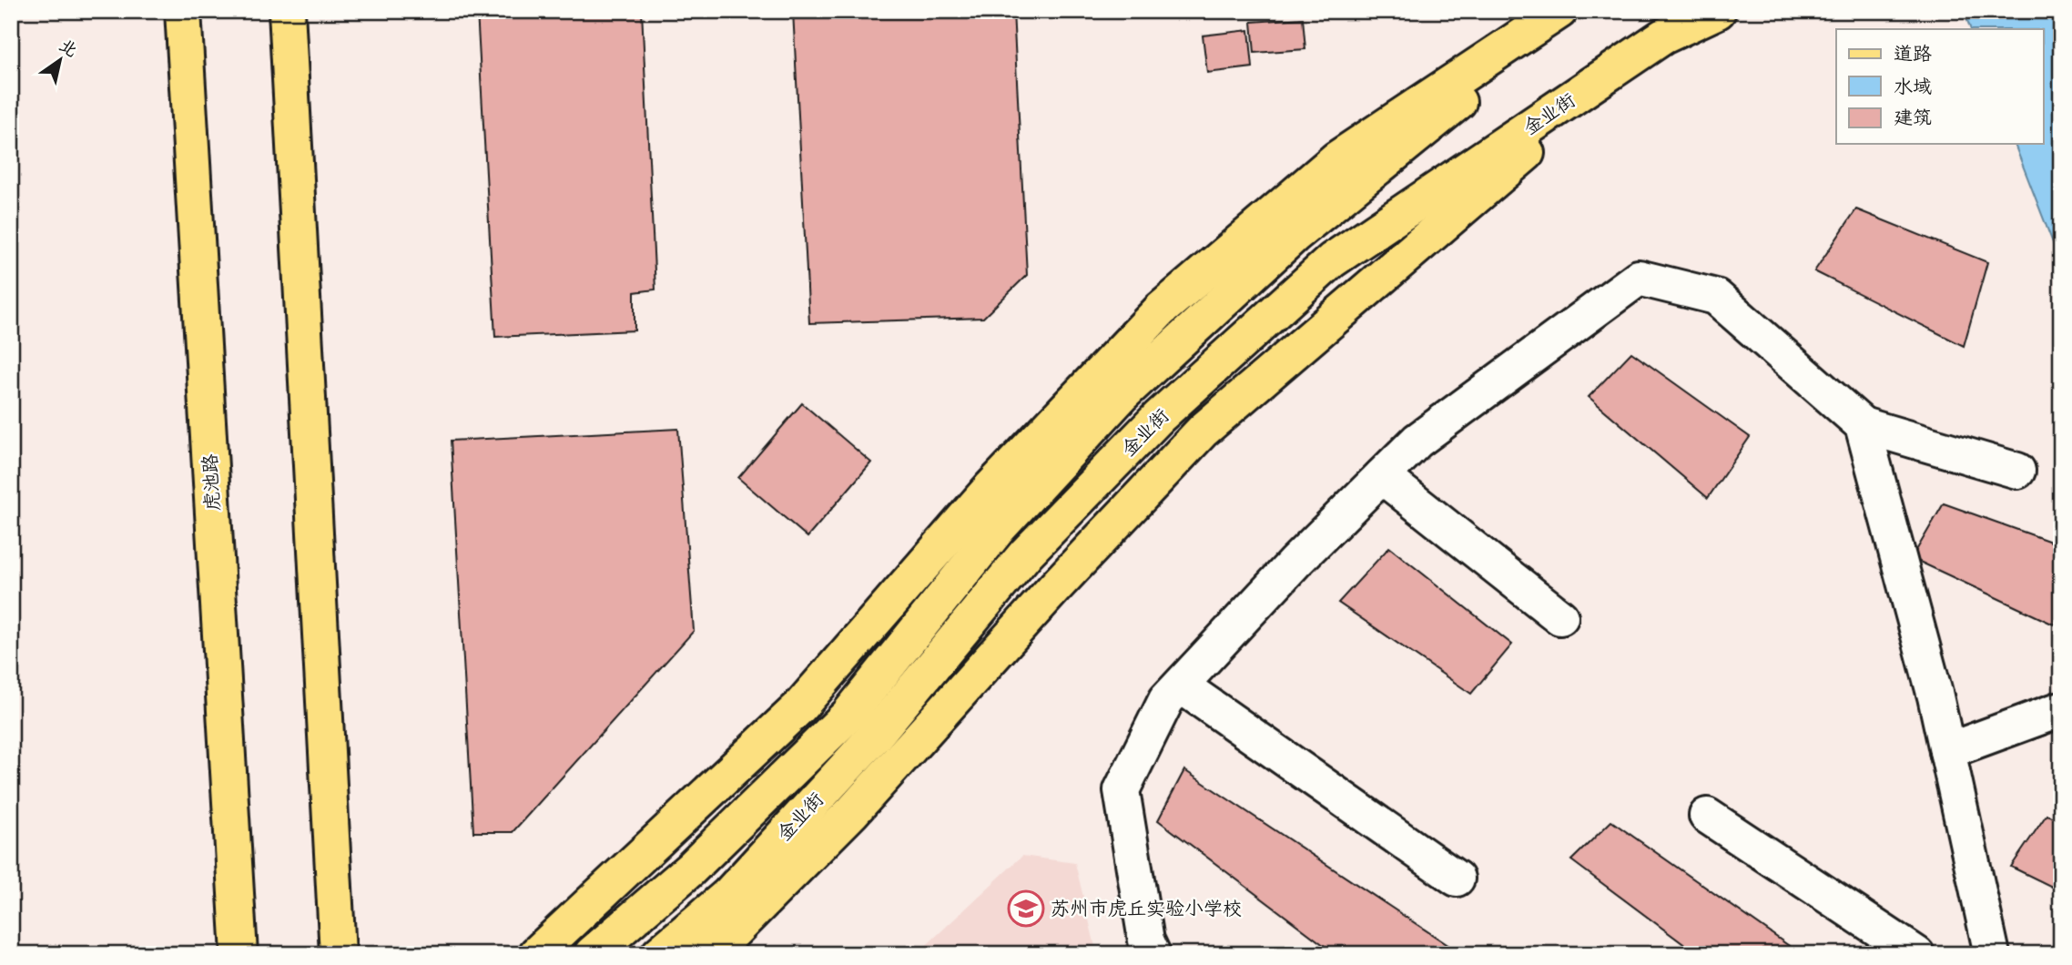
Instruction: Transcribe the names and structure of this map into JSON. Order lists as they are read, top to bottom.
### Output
{
  "streets": {
    "main road": ["金业街", "虎池路"]
  },
  "places": {
    "school or university": ["苏州市虎丘实验小学校"]
  },
  "legend": ["道路", "水域", "建筑"],
  "north": "top right"
}
